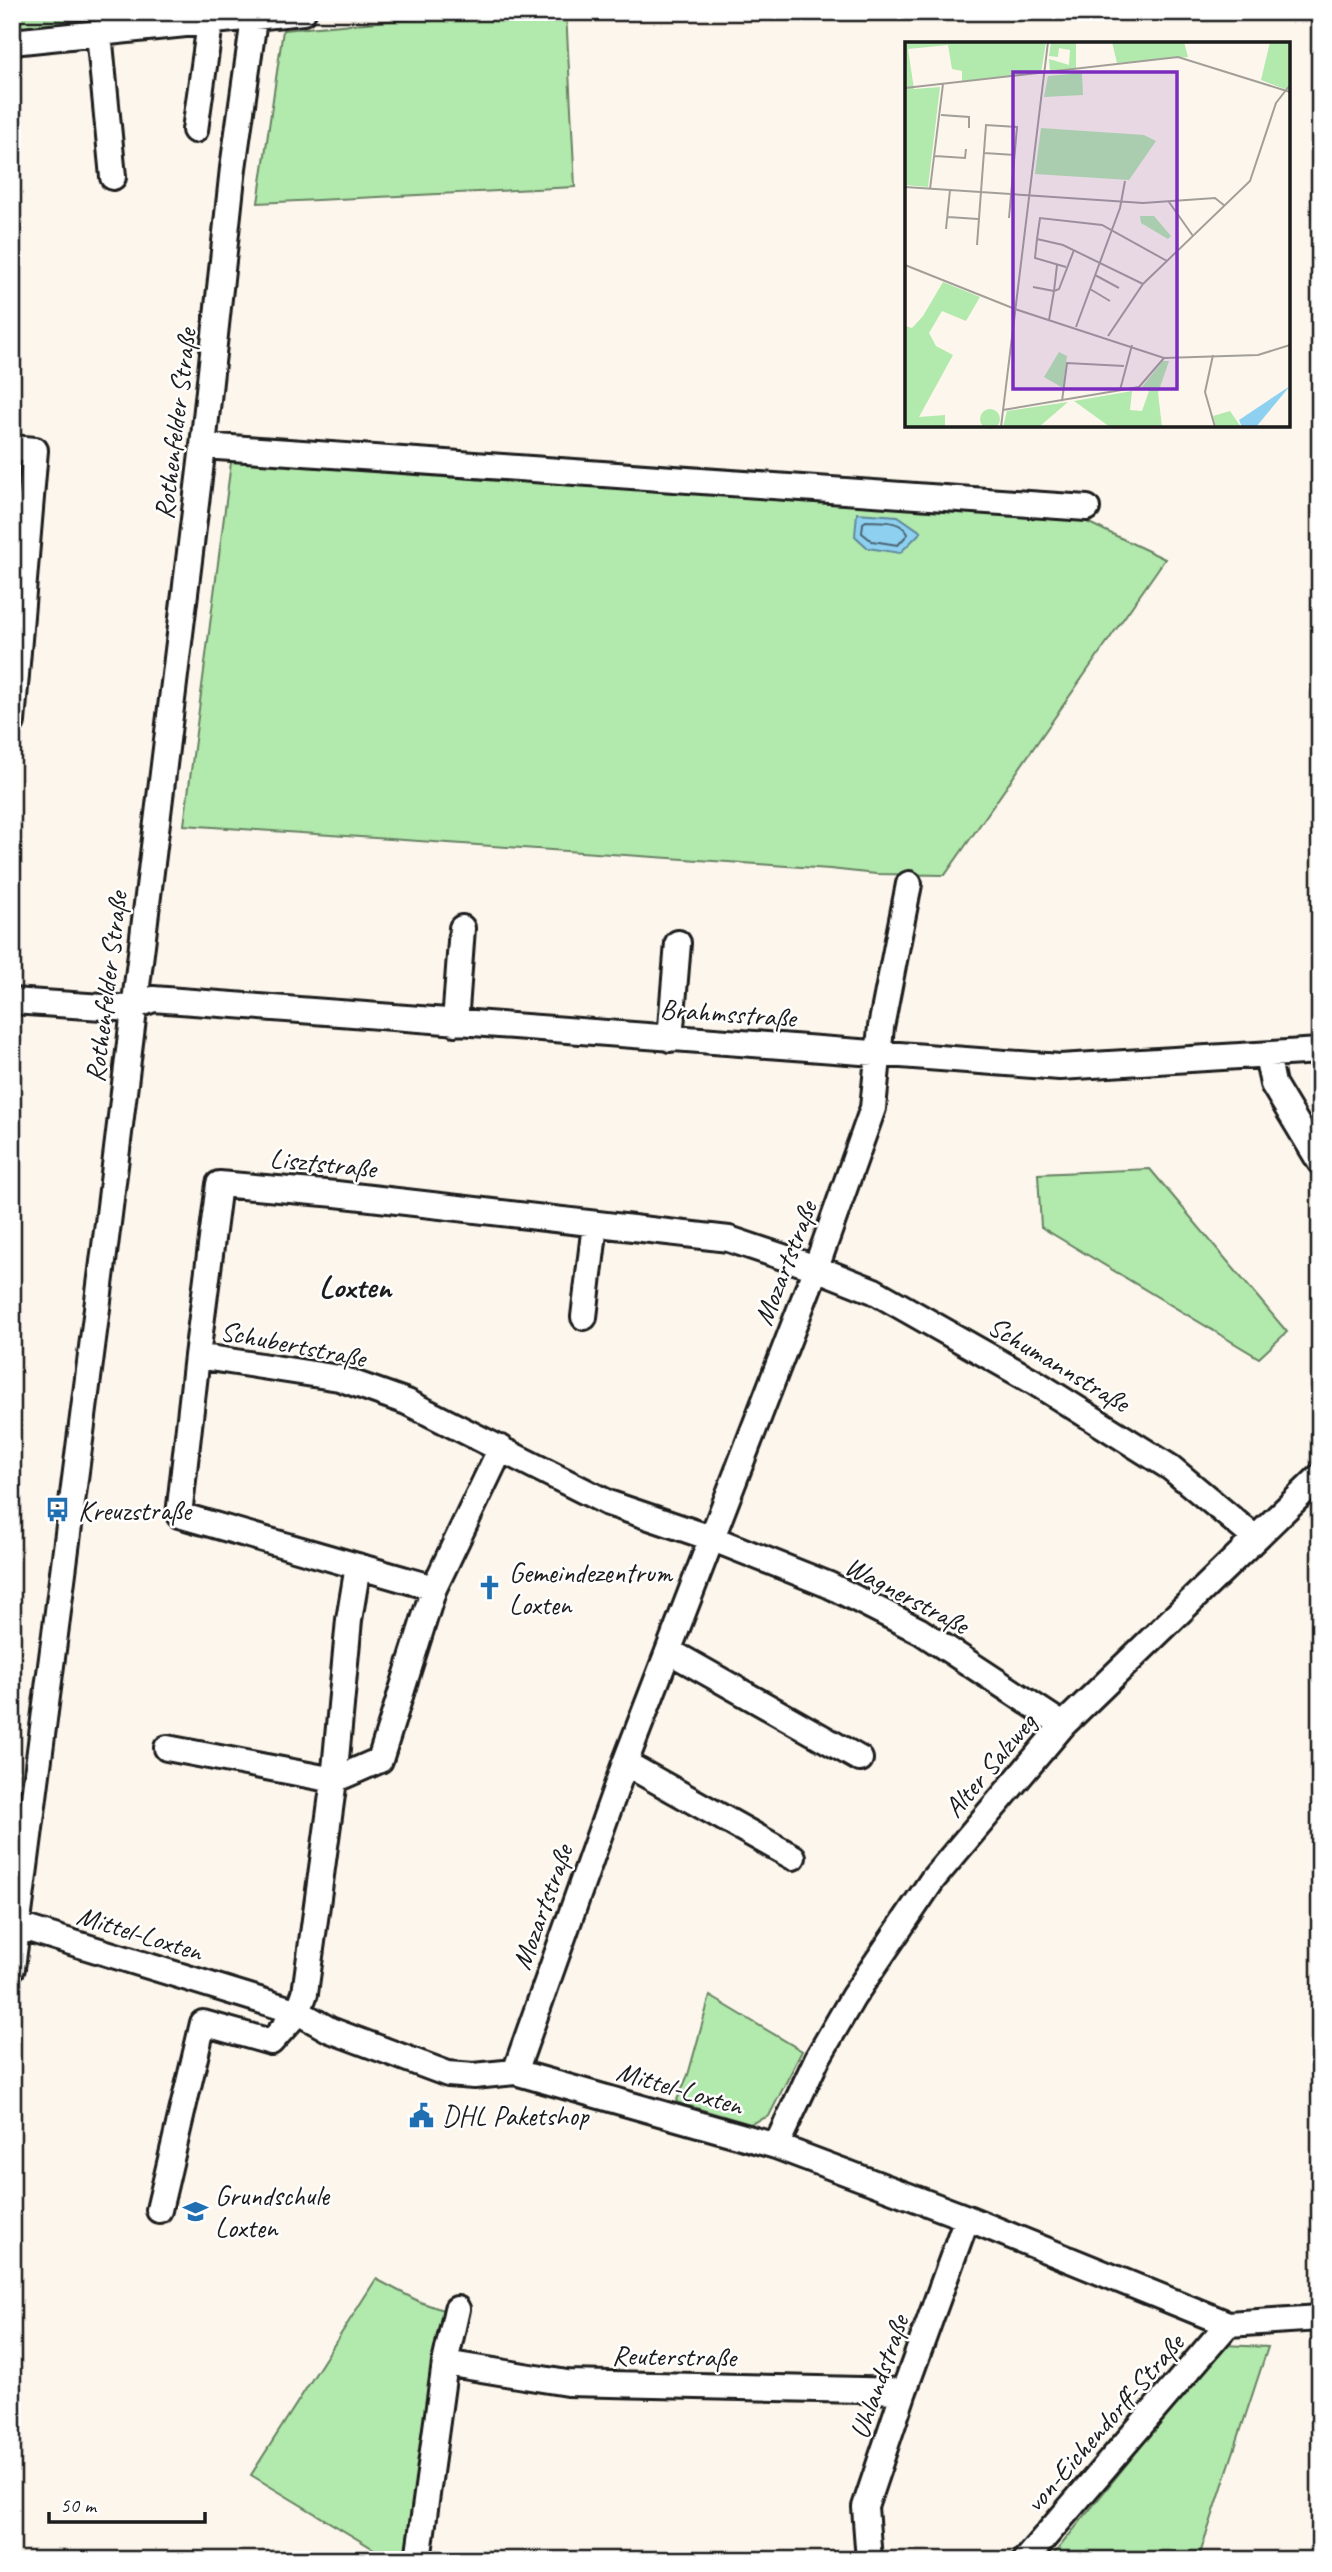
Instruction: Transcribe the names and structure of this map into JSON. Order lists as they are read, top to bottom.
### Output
{
  "streets": {
    "street": [
      "Rothenfelder Straße",
      "Brahmsstraße",
      "Lisztstraße",
      "Mozartstraße",
      "Schubertstraße",
      "Schumannstraße",
      "Wagnerstraße",
      "Alter Salzweg",
      "Mittel-Loxten",
      "Reuterstraße",
      "Uhlandstraße",
      "von-Eichendorff-Straße"
    ]
  },
  "crossings": [
    ["Rothenfelder Straße", "Brahmsstraße"],
    ["Rothenfelder Straße", "Mittel-Loxten"],
    ["Brahmsstraße", "Mozartstraße"],
    ["Lisztstraße", "Mozartstraße"],
    ["Lisztstraße", "Schubertstraße"],
    ["Lisztstraße", "Schumannstraße"],
    ["Mozartstraße", "Schubertstraße"],
    ["Mozartstraße", "Schumannstraße"],
    ["Mozartstraße", "Wagnerstraße"],
    ["Mozartstraße", "Mittel-Loxten"],
    ["Schubertstraße", "Wagnerstraße"],
    ["Schumannstraße", "Alter Salzweg"],
    ["Wagnerstraße", "Alter Salzweg"],
    ["Alter Salzweg", "Mittel-Loxten"],
    ["Mittel-Loxten", "Uhlandstraße"],
    ["Mittel-Loxten", "von-Eichendorff-Straße"],
    ["Reuterstraße", "Uhlandstraße"]
  ],
  "districts": ["Loxten"],
  "places": {
    "bus stop": ["Kreuzstraße"],
    "church": ["Gemeindezentrum Loxten"],
    "public building": ["DHL Paketshop"],
    "school or university": ["Grundschule Loxten"]
  },
  "scale_bar": "50 m"
}
